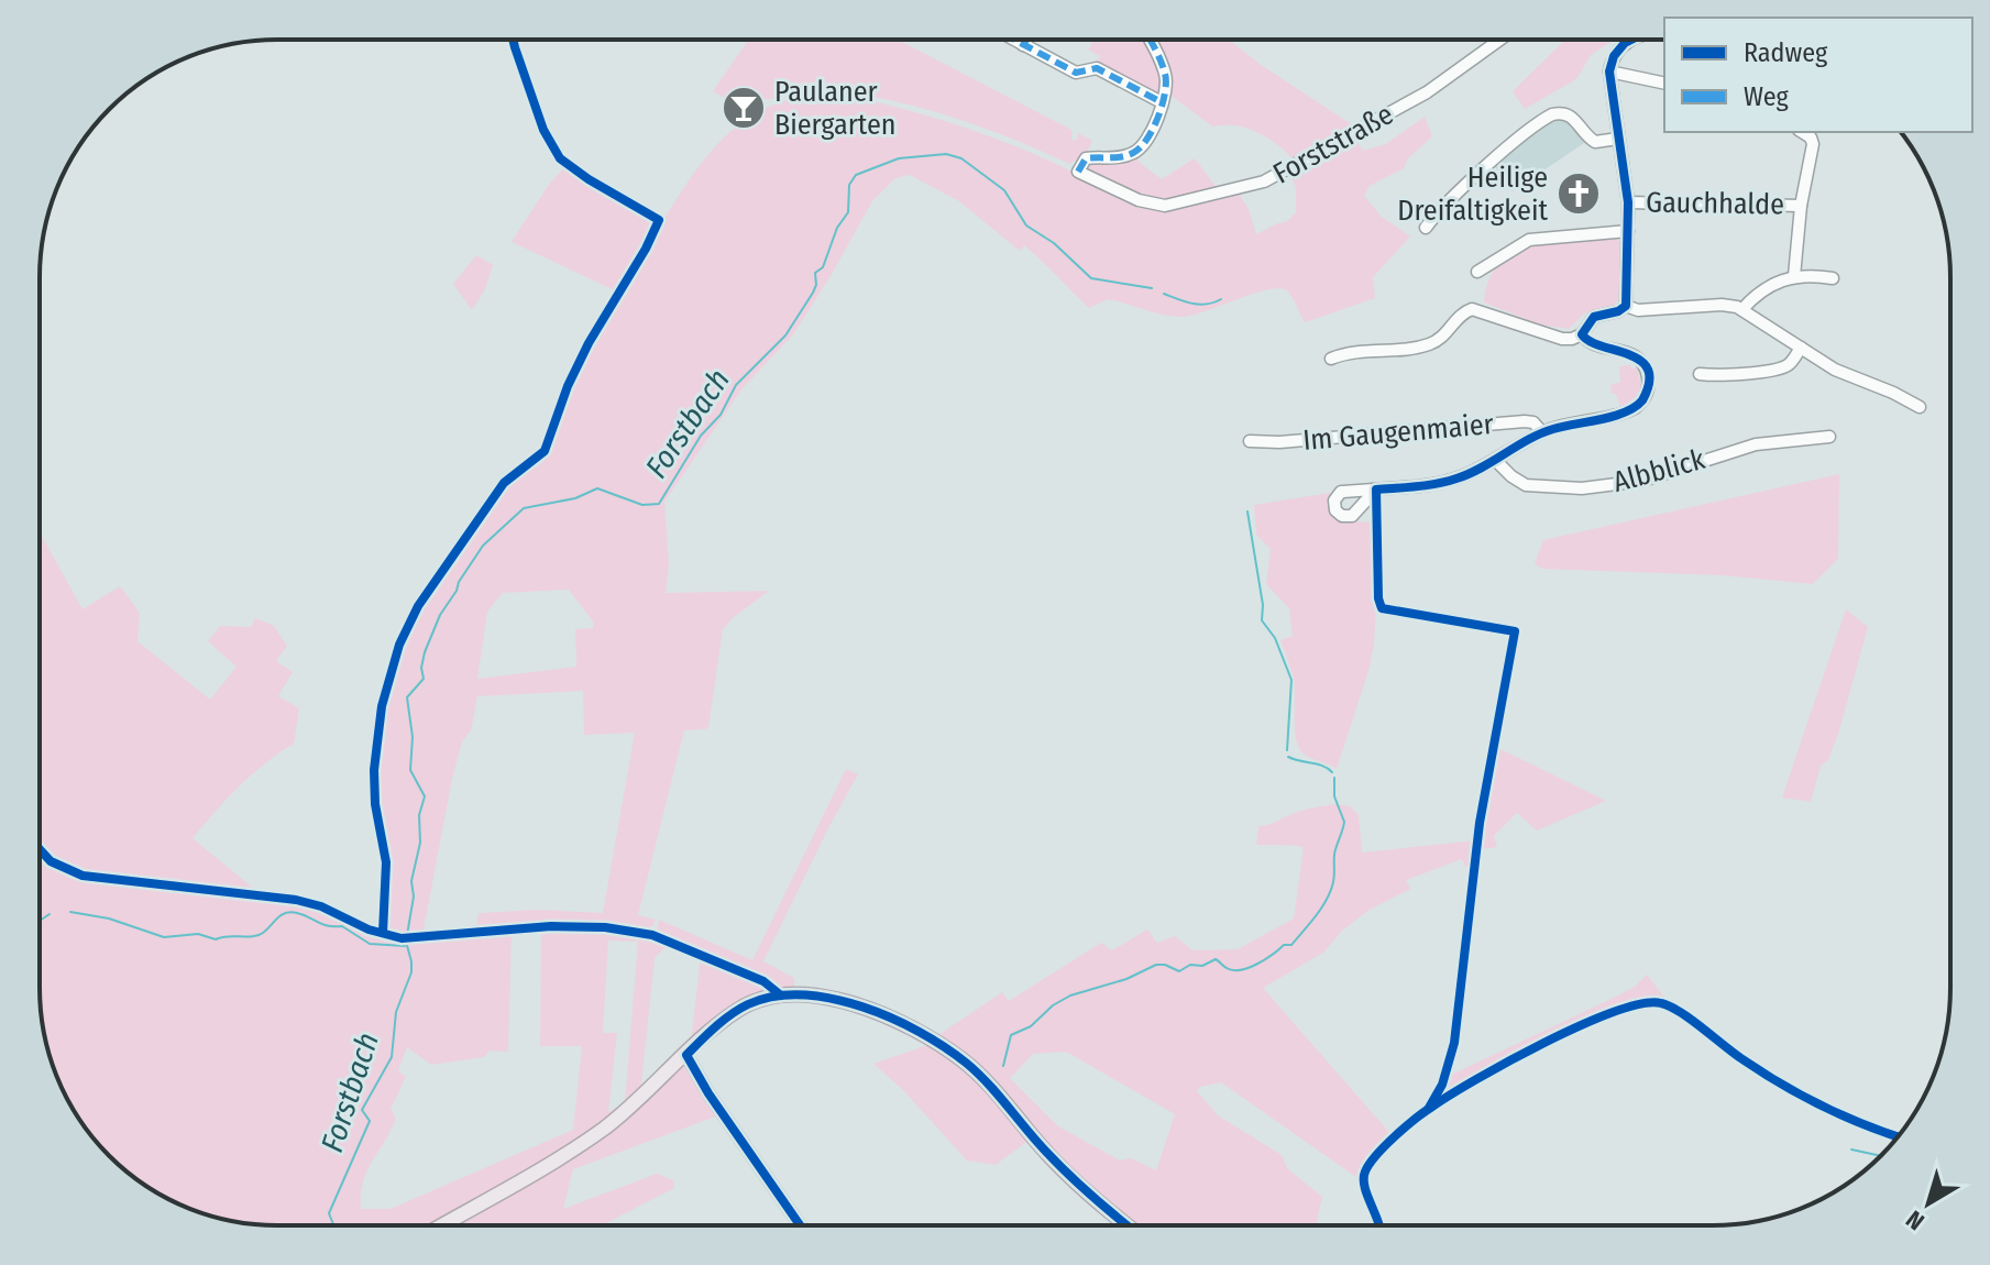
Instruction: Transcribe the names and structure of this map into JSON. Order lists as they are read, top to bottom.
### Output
{
  "streets": {
    "street": [
      "Forststraße",
      "Gauchhalde",
      "Im Gaugenmaier",
      "Albblick"
    ]
  },
  "water": ["Forstbach"],
  "places": {
    "bar": ["Paulaner Biergarten"],
    "church": ["Heilige Dreifaltigkeit"]
  },
  "legend": ["Radweg", "Weg"],
  "north": "bottom left"
}
